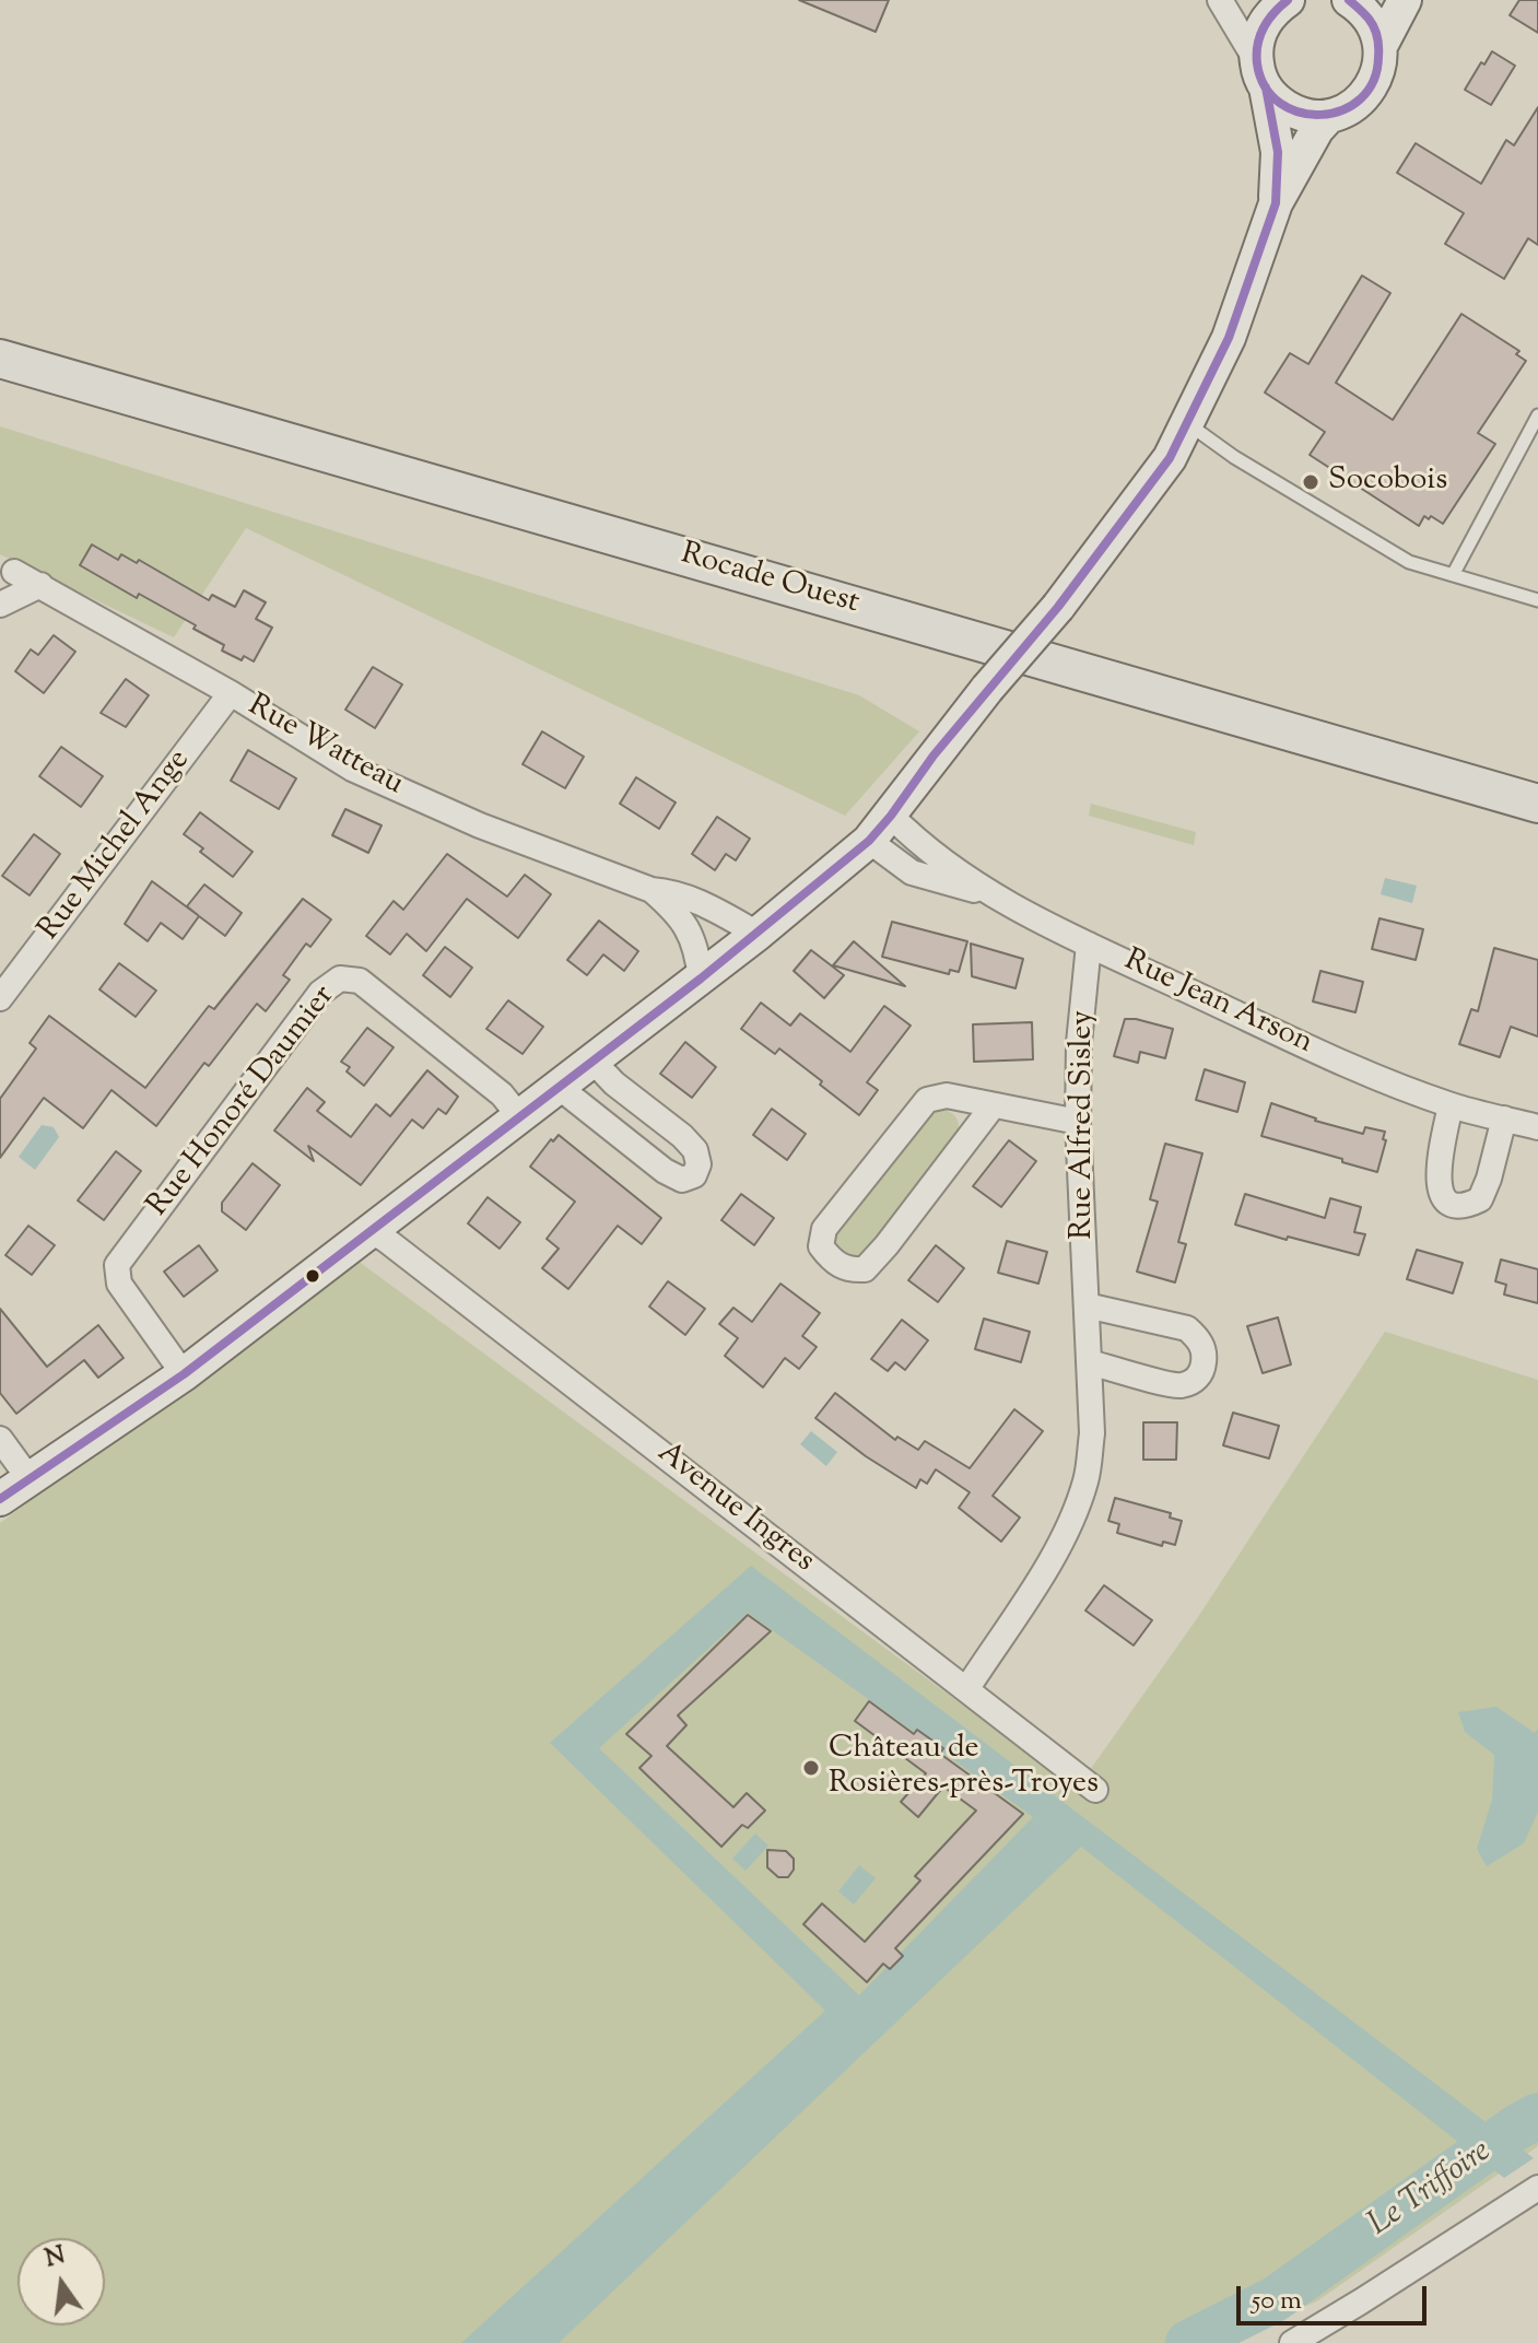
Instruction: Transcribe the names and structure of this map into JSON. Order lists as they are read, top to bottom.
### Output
{
  "streets": {
    "main road": ["Rocade Ouest"],
    "street": [
      "Rue Watteau",
      "Rue Michel Ange",
      "Rue Jean Arson",
      "Rue Honoré Daumier",
      "Rue Alfred Sisley",
      "Avenue Ingres"
    ]
  },
  "crossings": [
    ["Rue Watteau", "Rue Michel Ange"],
    ["Rue Jean Arson", "Rue Alfred Sisley"],
    ["Rue Alfred Sisley", "Avenue Ingres"]
  ],
  "water": ["Le Triffoire"],
  "places": ["Socobois", "Château de Rosières-près-Troyes"],
  "scale_bar": "50 m",
  "north": "top"
}
